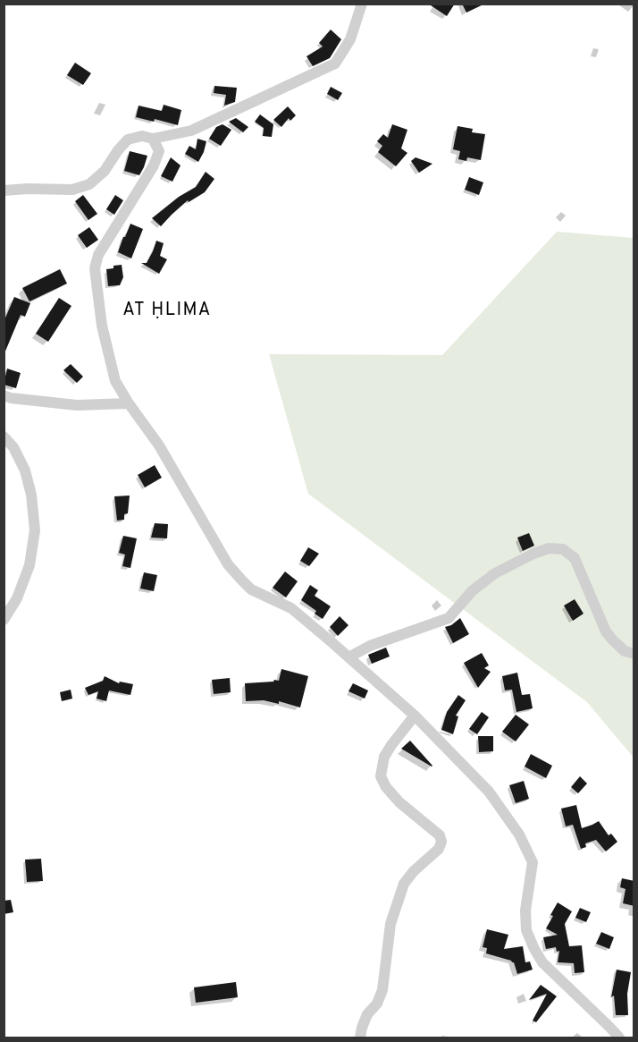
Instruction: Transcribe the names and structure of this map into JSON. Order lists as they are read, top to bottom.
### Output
{
  "districts": ["AT ḤLIMA"]
}
